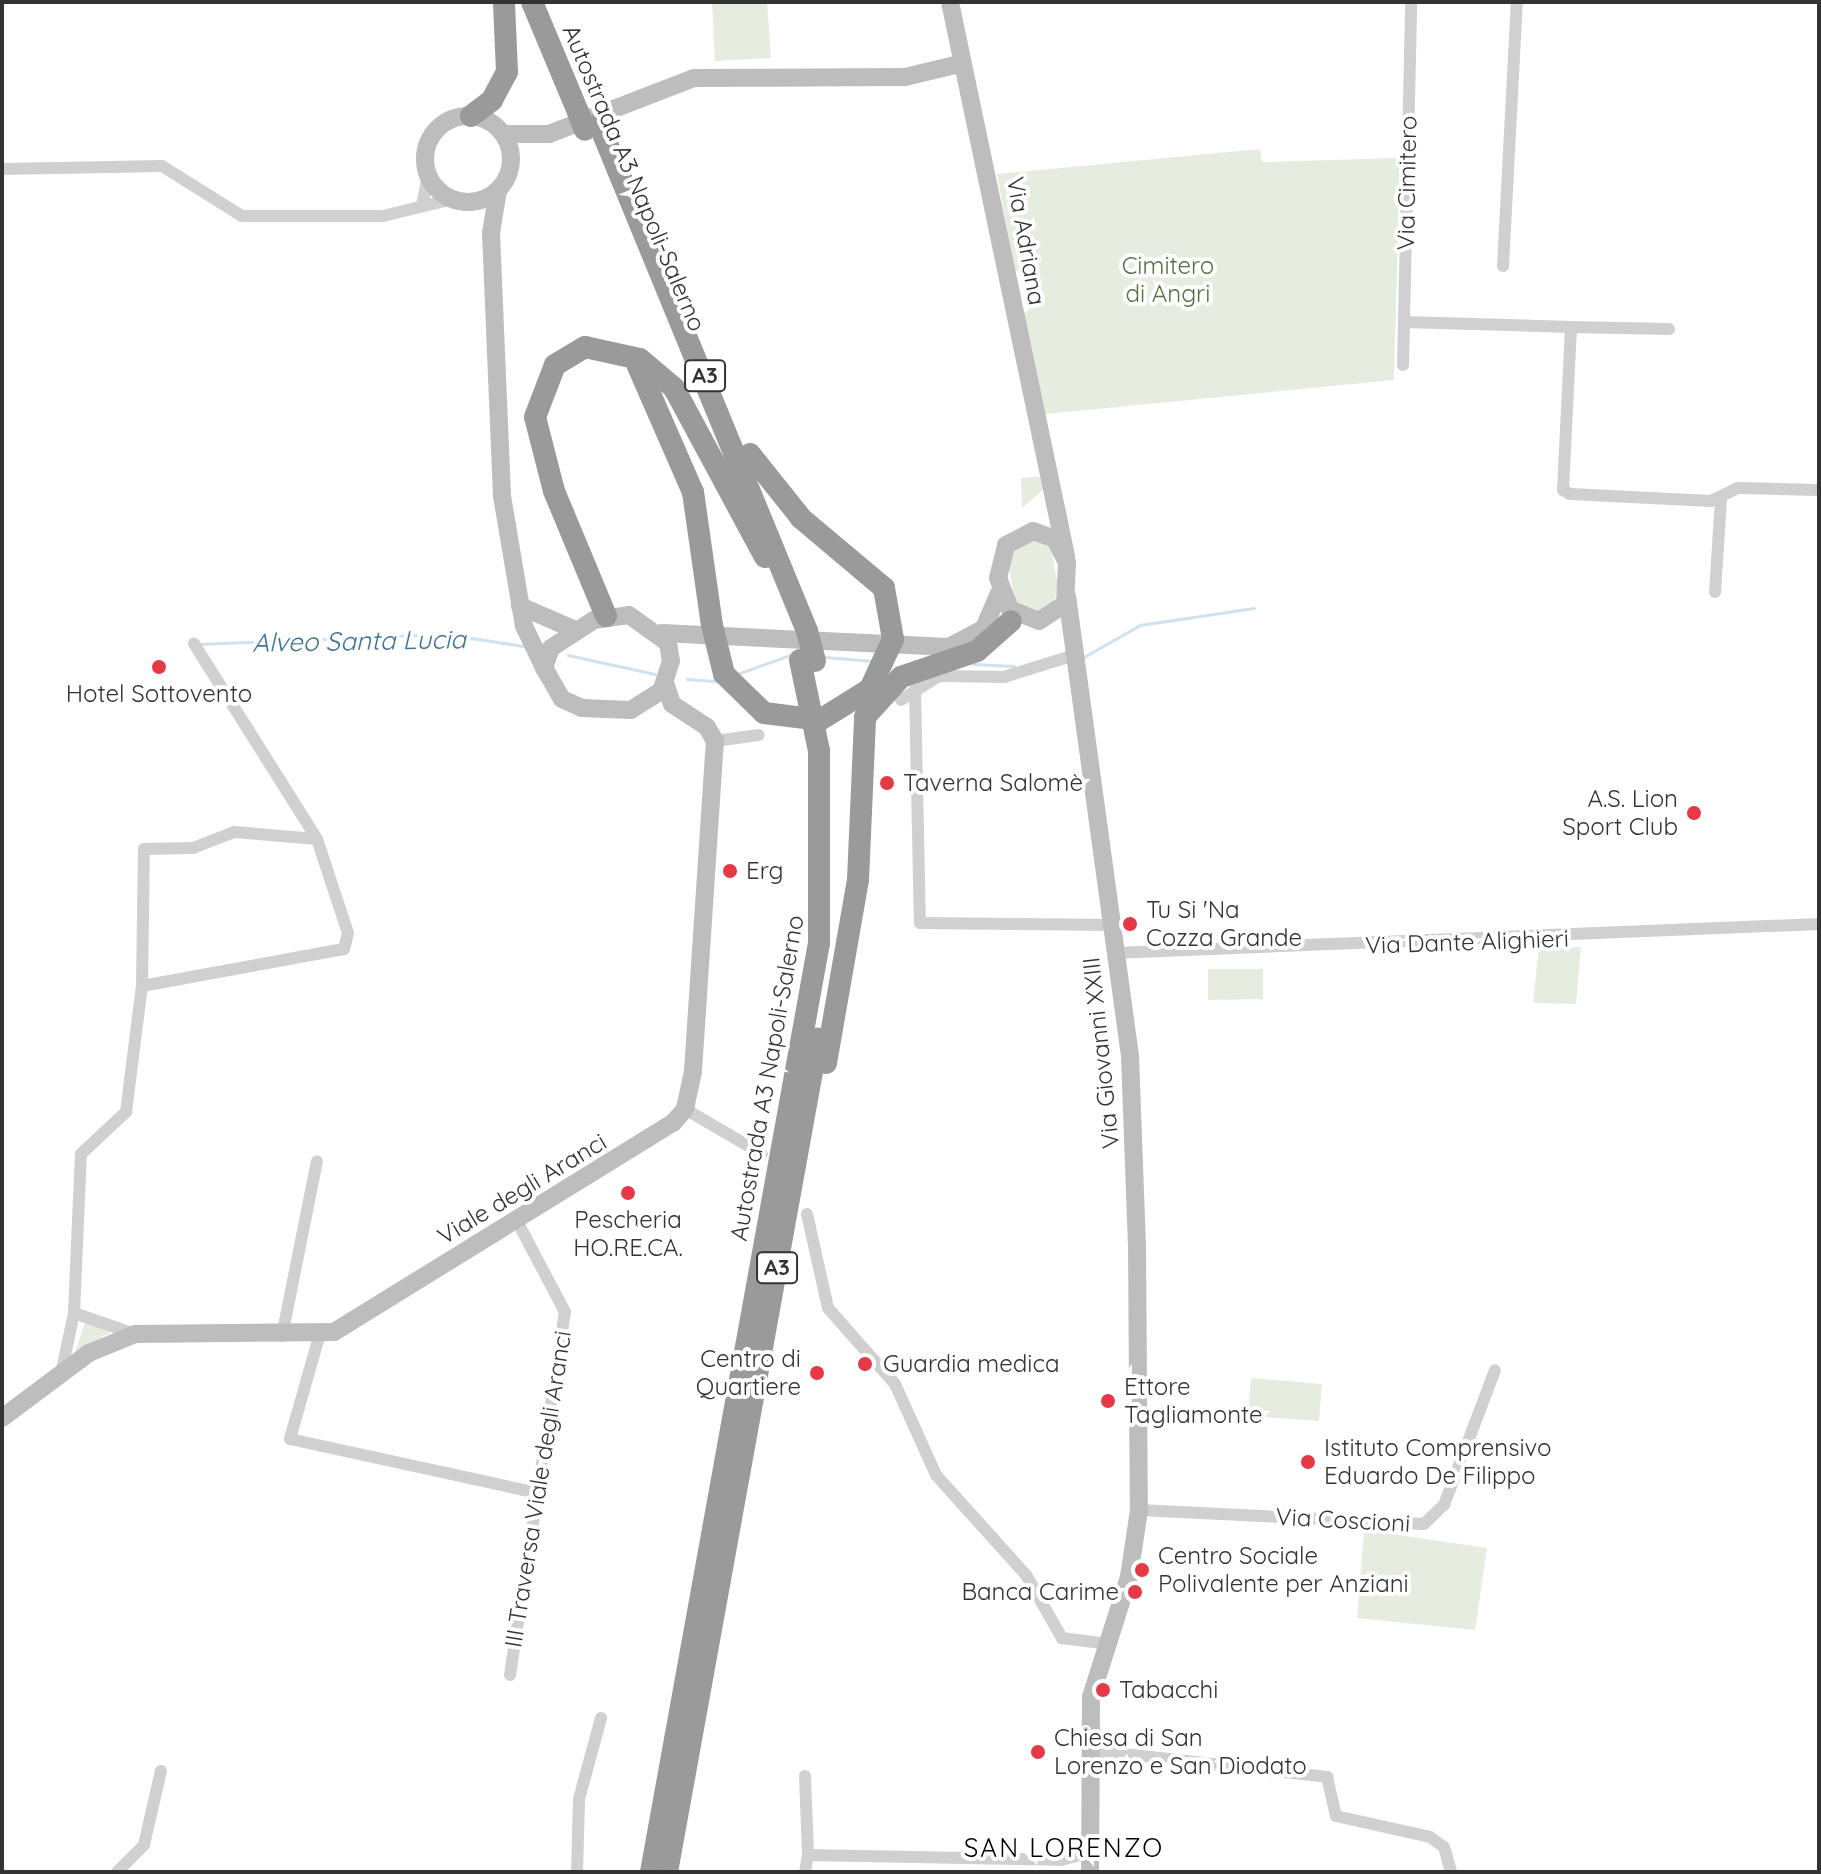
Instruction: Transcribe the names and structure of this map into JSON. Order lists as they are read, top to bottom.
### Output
{
  "streets": {
    "highway": ["Autostrada A3 Napoli-Salerno", "A3"],
    "main road": ["Via Adriana", "Via Giovanni XXIII", "Viale degli Aranci"],
    "street": [
      "Via Cimitero",
      "Via Dante Alighieri",
      "III Traversa Viale degli Aranci",
      "Via Coscioni"
    ]
  },
  "crossings": [
    ["Via Adriana", "Via Giovanni XXIII"],
    ["Via Dante Alighieri", "Via Giovanni XXIII"],
    ["Via Giovanni XXIII", "Via Coscioni"],
    ["Viale degli Aranci", "III Traversa Viale degli Aranci"]
  ],
  "districts": ["SAN LORENZO"],
  "water": ["Alveo Santa Lucia"],
  "parks": ["Cimitero di Angri"],
  "places": [
    "Hotel Sottovento",
    "Taverna Salomè",
    "A.S. Lion Sport Club",
    "Erg",
    "Tu Si 'Na Cozza Grande",
    "Pescheria HO.RE.CA.",
    "Guardia medica",
    "Centro di Quartiere",
    "Ettore Tagliamonte",
    "Istituto Comprensivo Eduardo De Filippo",
    "Centro Sociale Polivalente per Anziani",
    "Banca Carime",
    "Tabacchi",
    "Chiesa di San Lorenzo e San Diodato"
  ]
}
